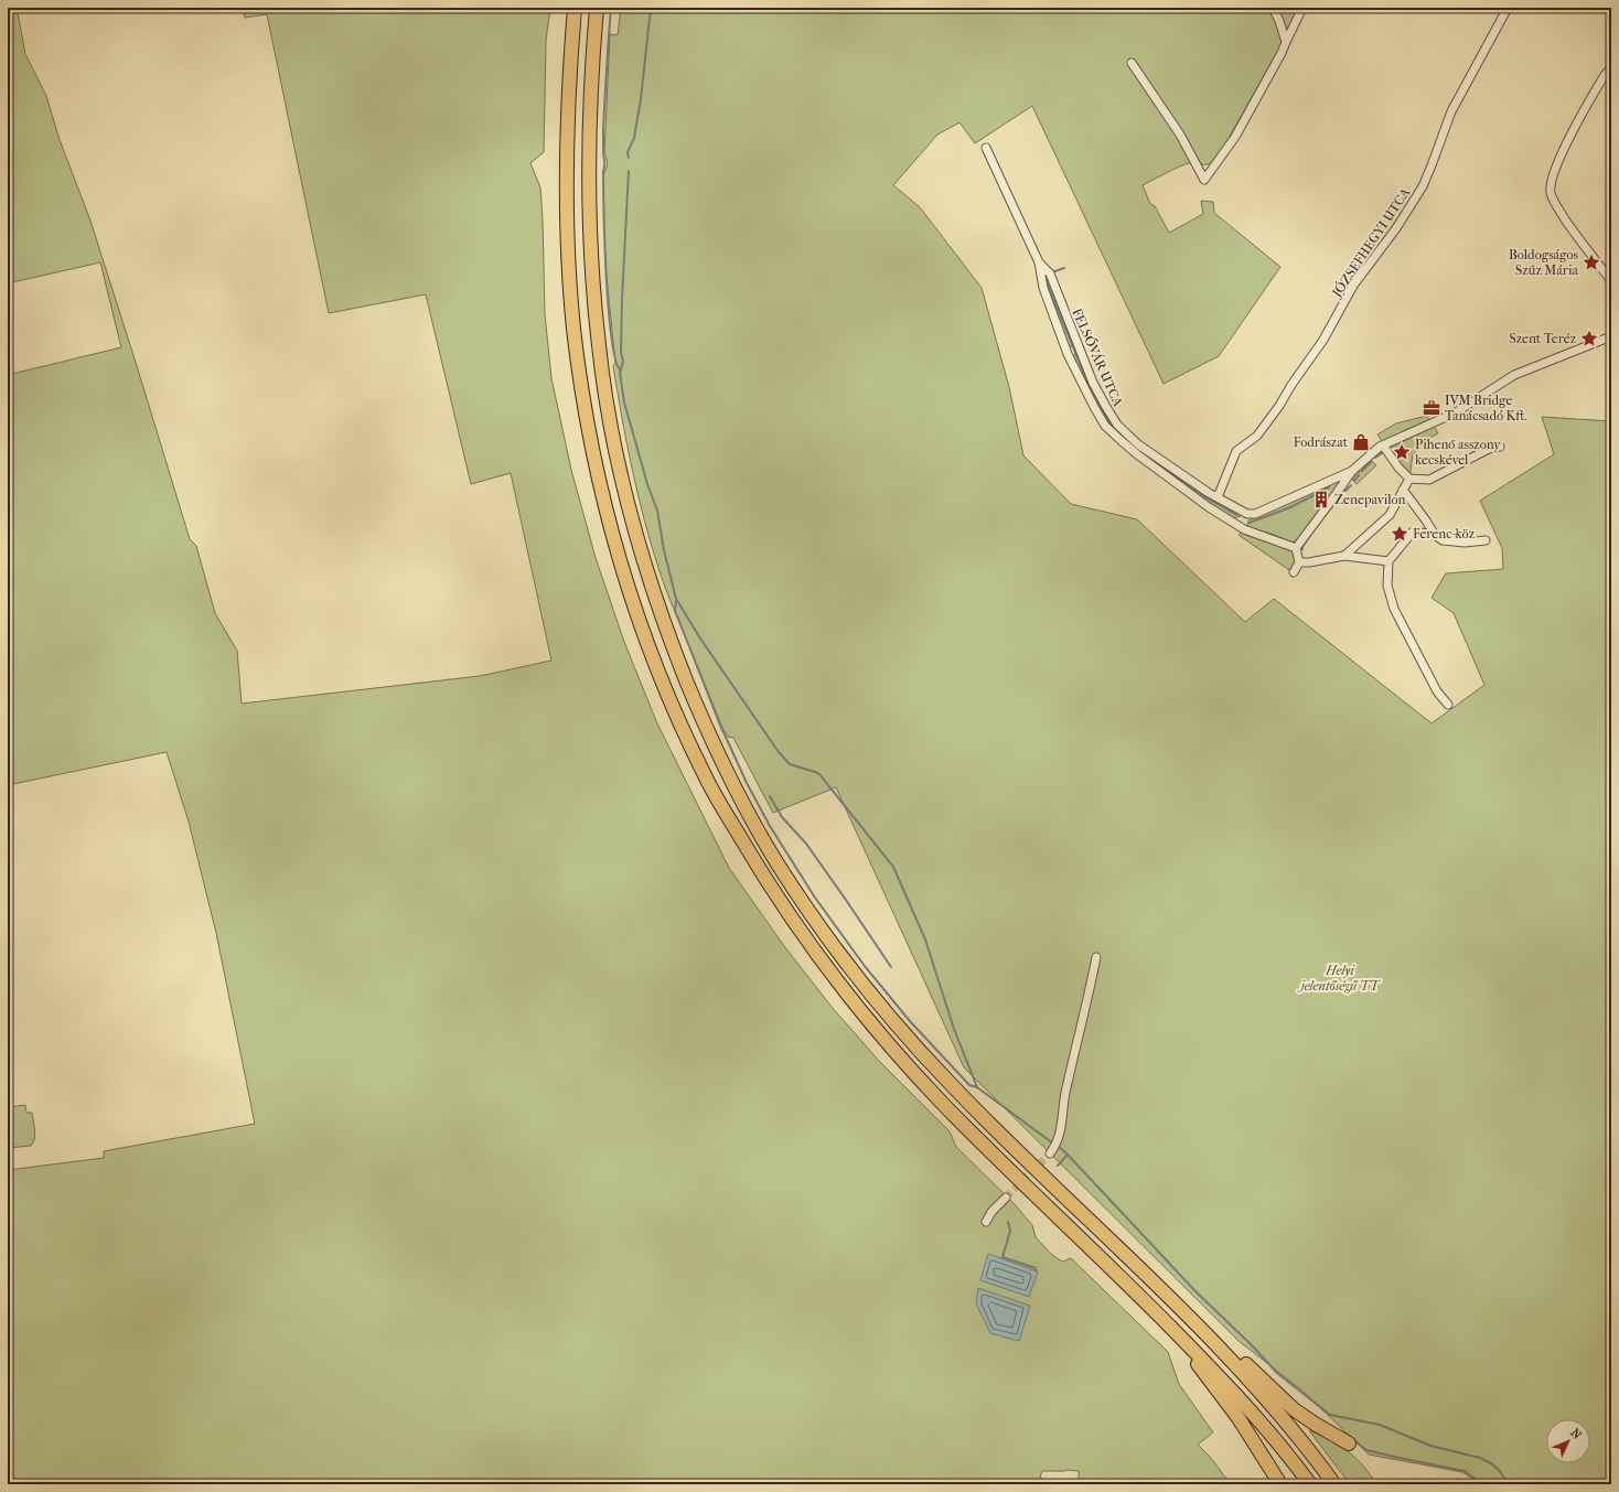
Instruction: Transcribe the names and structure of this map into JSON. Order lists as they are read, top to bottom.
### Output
{
  "streets": {
    "street": ["JÓZSEFHEGYI UTCA", "FELSŐVÁR UTCA"]
  },
  "crossings": [
    ["JÓZSEFHEGYI UTCA", "FELSŐVÁR UTCA"]
  ],
  "parks": ["Helyi jelentőségű TT"],
  "places": {
    "place": [
      "Boldogságos Szűz Mária",
      "Szent Teréz",
      "Pihenő asszony kecskével",
      "Ferenc-köz"
    ],
    "office": ["IVM Bridge Tanácsadó Kft."],
    "shop": ["Fodrászat"],
    "building": ["Zenepavilon"]
  },
  "north": "top right"
}
